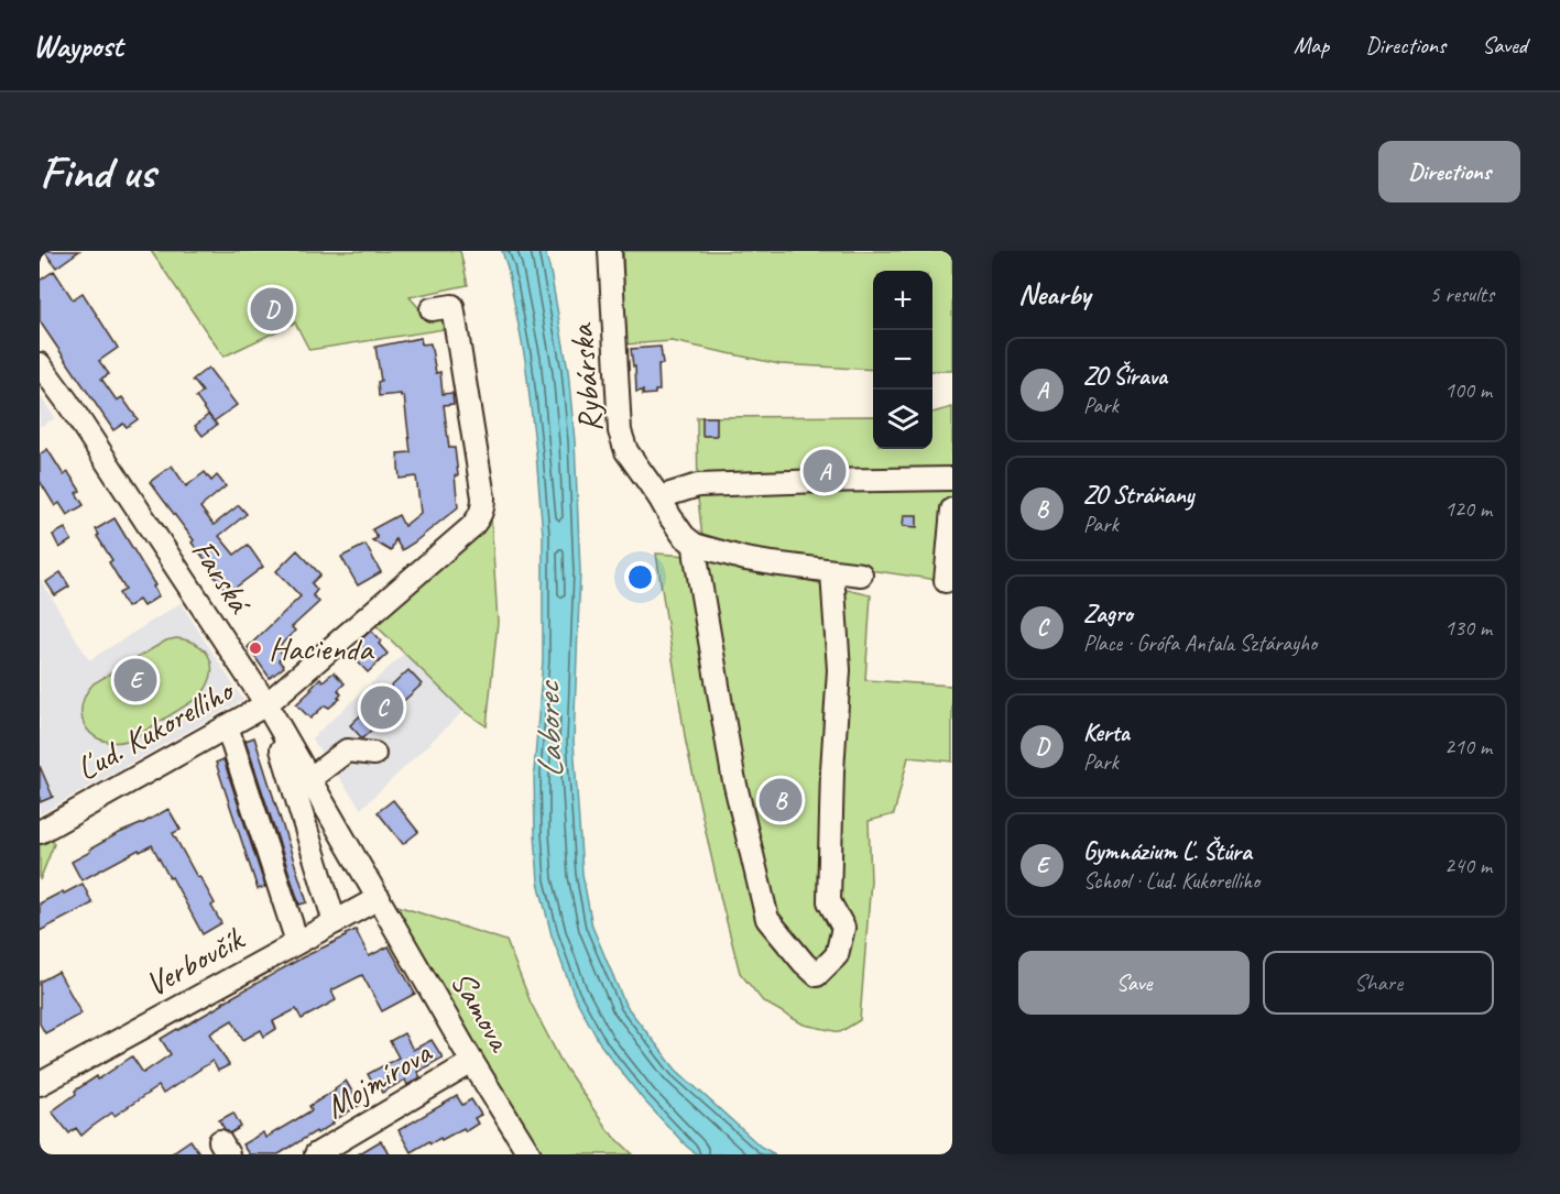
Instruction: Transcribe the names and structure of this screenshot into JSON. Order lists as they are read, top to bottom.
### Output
{
  "streets": {
    "street": [
      "Rybárska",
      "Farská",
      "Ľud. Kukorelliho",
      "Verbovčík",
      "Samova",
      "Mojmírova"
    ]
  },
  "crossings": [
    ["Farská", "Ľud. Kukorelliho"],
    ["Farská", "Verbovčík"],
    ["Farská", "Samova"],
    ["Verbovčík", "Samova"],
    ["Samova", "Mojmírova"]
  ],
  "water": ["Laborec"],
  "places": ["Hacienda"],
  "page": {
    "header": "Waypost",
    "nav": ["Map", "Directions", "Saved"],
    "buttons": [
      "Directions",
      ["Save", "Share"]
    ],
    "title": "Find us",
    "heading": ["Nearby", "5 results"],
    "map_buttons": ["+", "−"],
    "pins": [
      "D",
      "A",
      "E",
      "C",
      "B"
    ],
    "list": [
      {
        "mark": "A",
        "name": "ZO Šírava",
        "note": "Park",
        "value": "100 m"
      },
      {
        "mark": "B",
        "name": "ZO Stráňany",
        "note": "Park",
        "value": "120 m"
      },
      {
        "mark": "C",
        "name": "Zagro",
        "note": "Place · Grófa Antala Sztárayho",
        "value": "130 m"
      },
      {
        "mark": "D",
        "name": "Kerta",
        "note": "Park",
        "value": "210 m"
      },
      {
        "mark": "E",
        "name": "Gymnázium Ľ. Štúra",
        "note": "School · Ľud. Kukorelliho",
        "value": "240 m"
      }
    ]
  }
}
